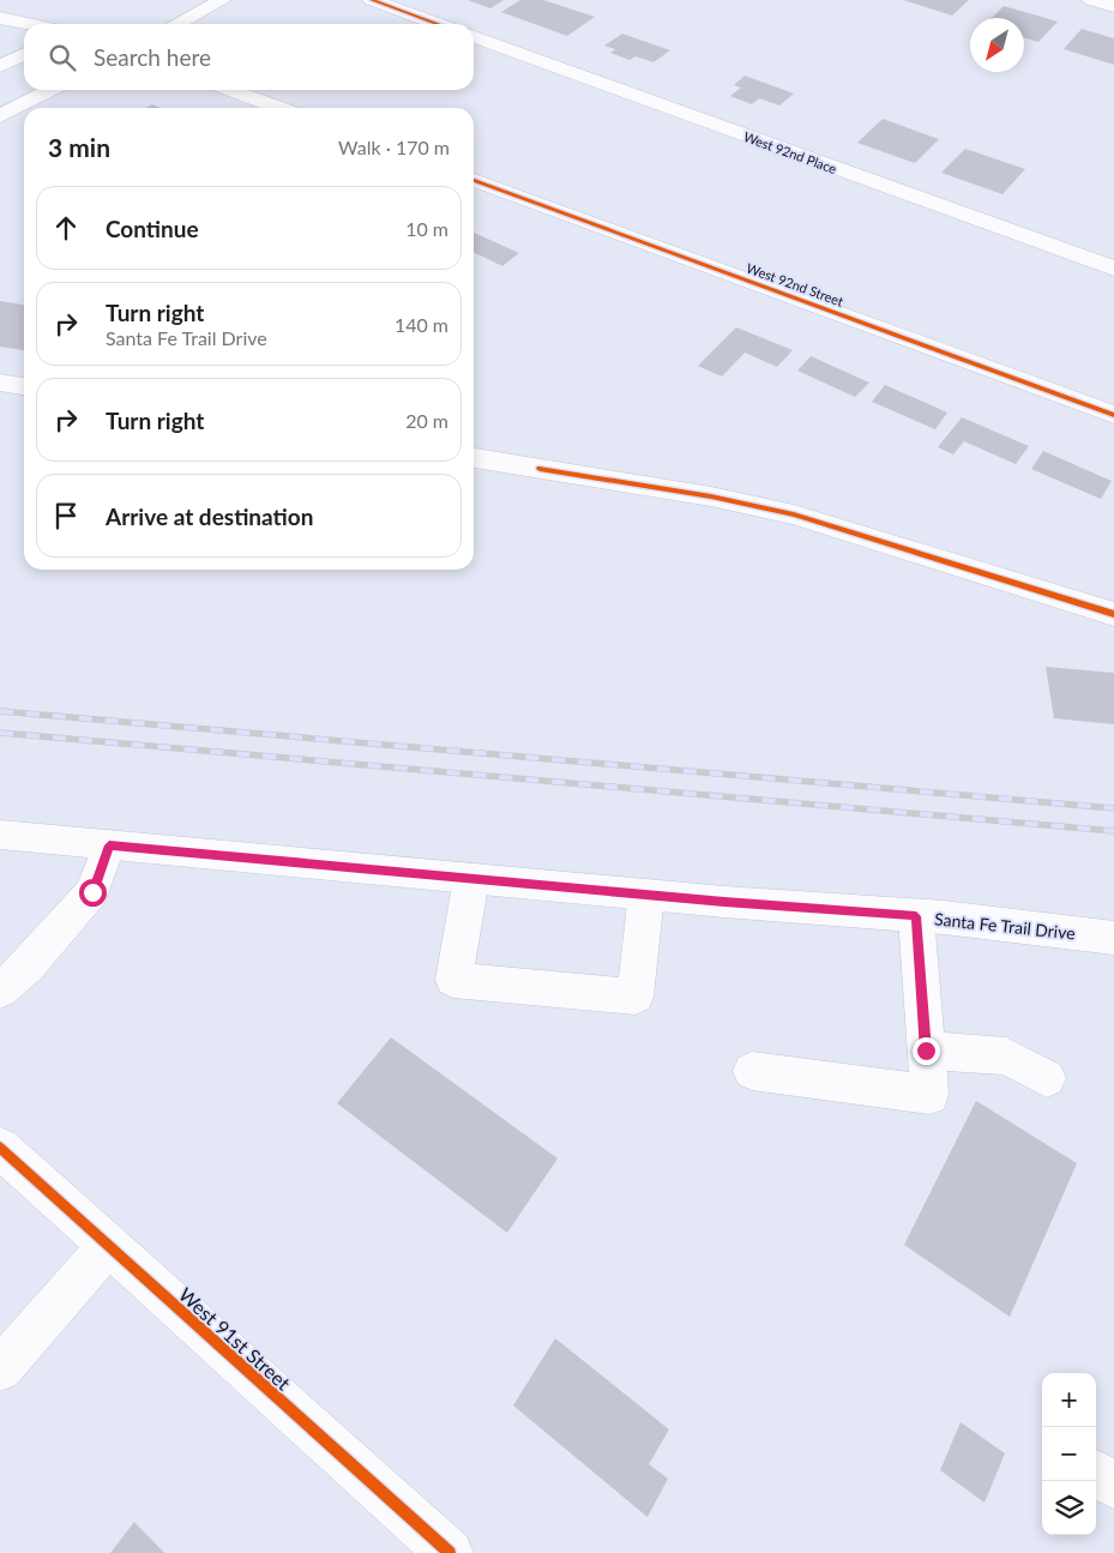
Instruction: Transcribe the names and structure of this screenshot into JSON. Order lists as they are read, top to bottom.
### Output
{
  "streets": {
    "street": [
      "West 92nd Place",
      "West 92nd Street",
      "Santa Fe Trail Drive",
      "West 91st Street"
    ]
  },
  "north": "bottom left",
  "page": {
    "search": "Search here",
    "heading": ["3 min", "Walk · 170 m"],
    "list": [
      ["Continue", "10 m"],
      ["Turn right", "Santa Fe Trail Drive", "140 m"],
      ["Turn right", "20 m"],
      "Arrive at destination"
    ],
    "map_buttons": ["+", "−"]
  }
}
